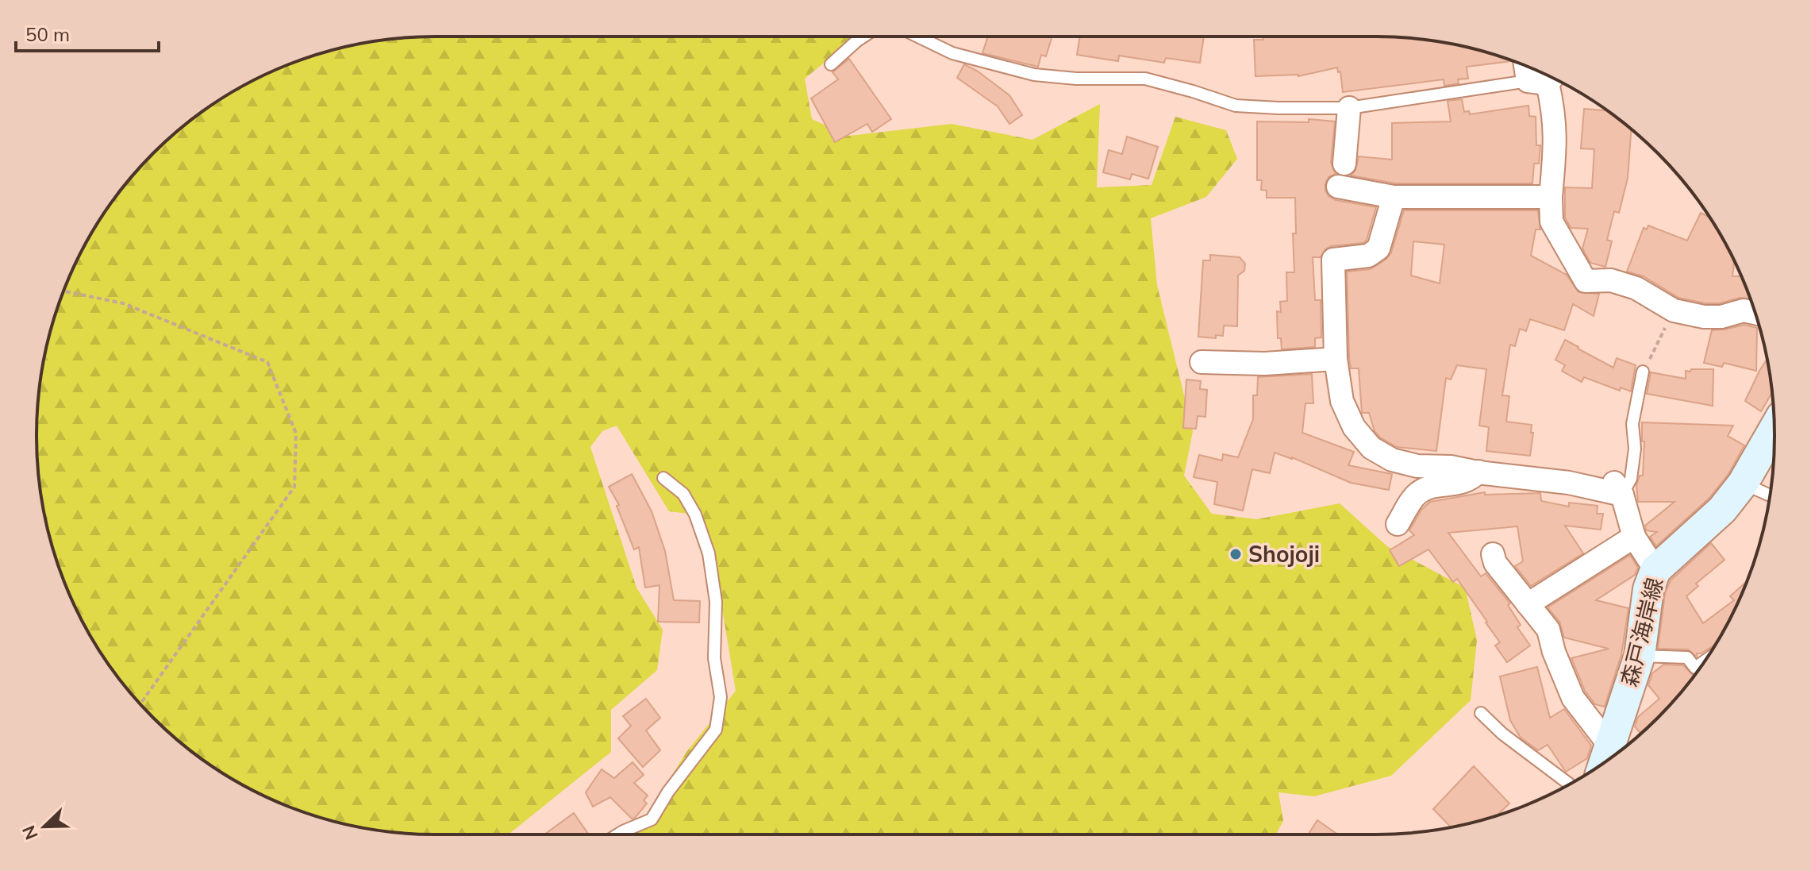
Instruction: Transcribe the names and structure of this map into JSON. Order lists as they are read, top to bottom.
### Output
{
  "streets": {
    "main road": ["森戸海岸線"]
  },
  "places": ["Shojoji"],
  "scale_bar": "50 m",
  "north": "bottom left"
}
